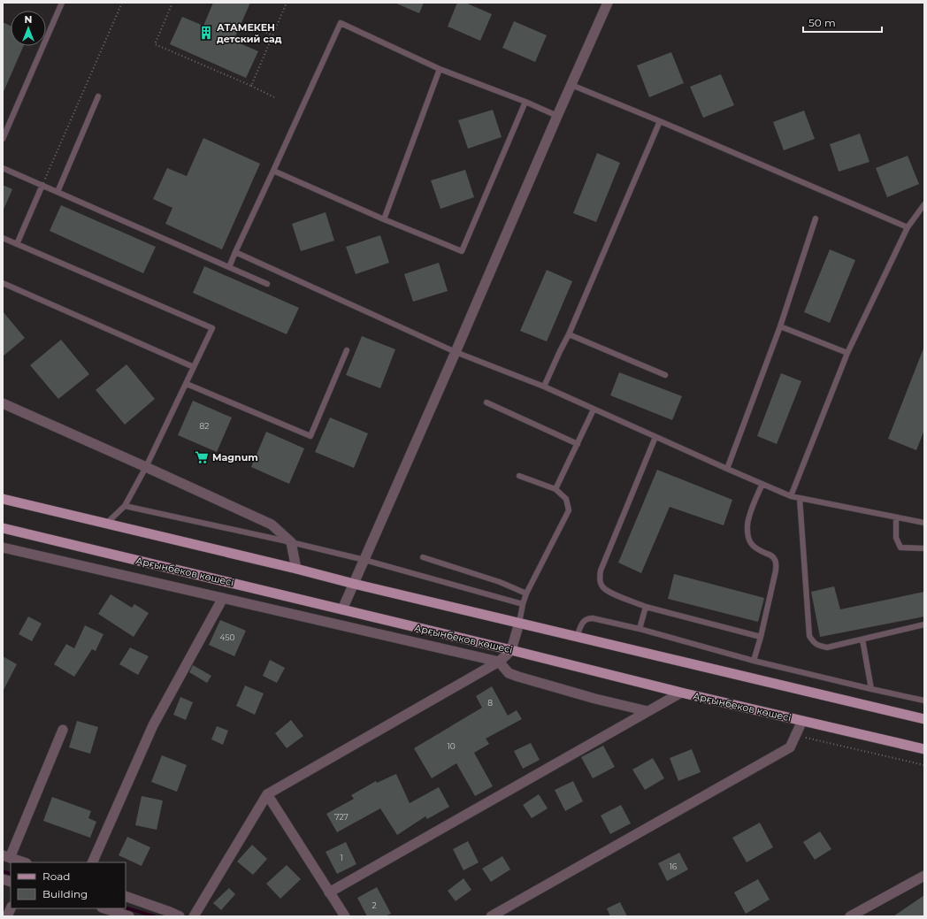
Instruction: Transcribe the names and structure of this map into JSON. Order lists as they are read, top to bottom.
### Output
{
  "streets": {
    "main road": ["Арғынбеков көшесі"]
  },
  "places": {
    "building": ["АТАМЕКЕН детский сад"],
    "supermarket": ["Magnum"]
  },
  "house_numbers": [
    "82",
    "450",
    "8",
    "10",
    "727",
    "1",
    "16",
    "2"
  ],
  "legend": ["Road", "Building"],
  "scale_bar": "50 m",
  "north": "top"
}
